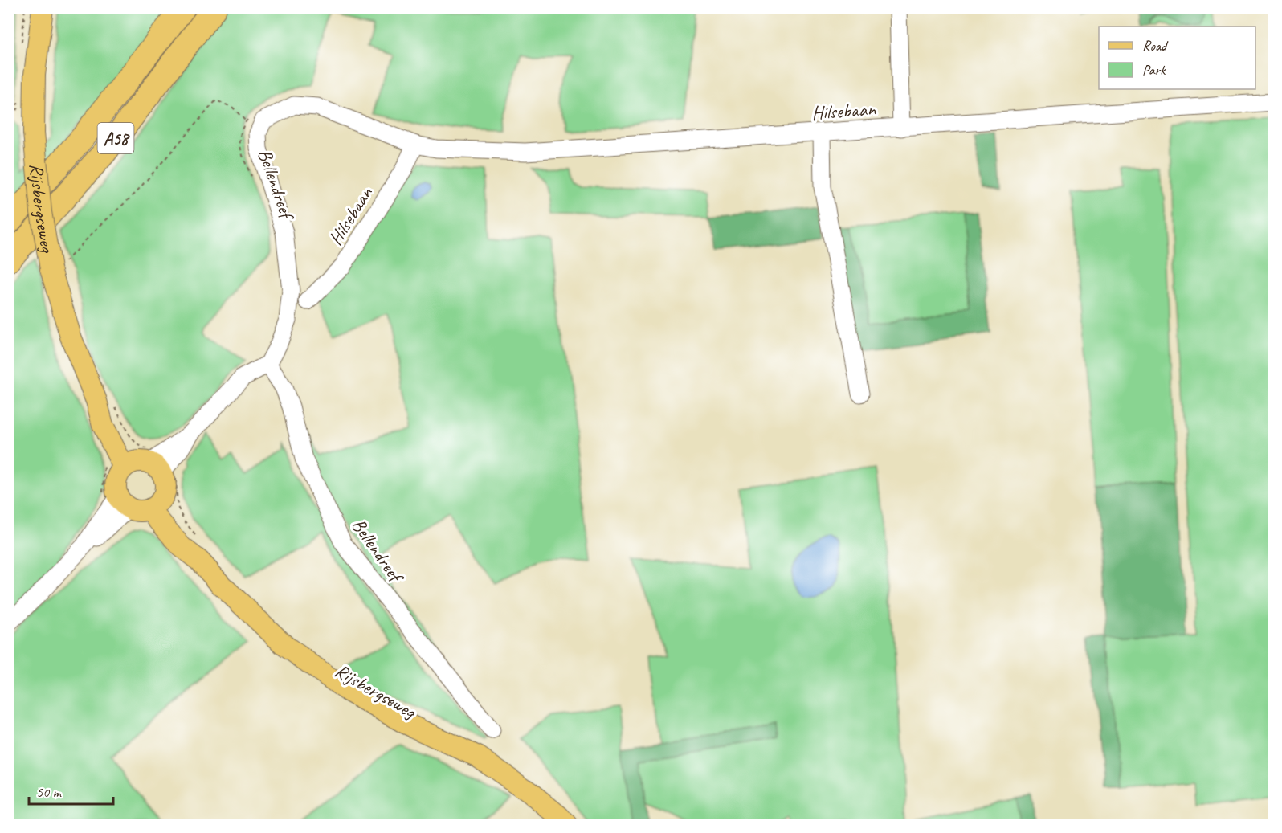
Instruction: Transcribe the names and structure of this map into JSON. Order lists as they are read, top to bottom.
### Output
{
  "streets": {
    "highway": ["A58"],
    "main road": ["Rijsbergseweg"],
    "street": ["Hilsebaan", "Bellendreef"]
  },
  "crossings": [
    ["Hilsebaan", "Bellendreef"]
  ],
  "legend": ["Road", "Park"],
  "scale_bar": "50 m"
}
